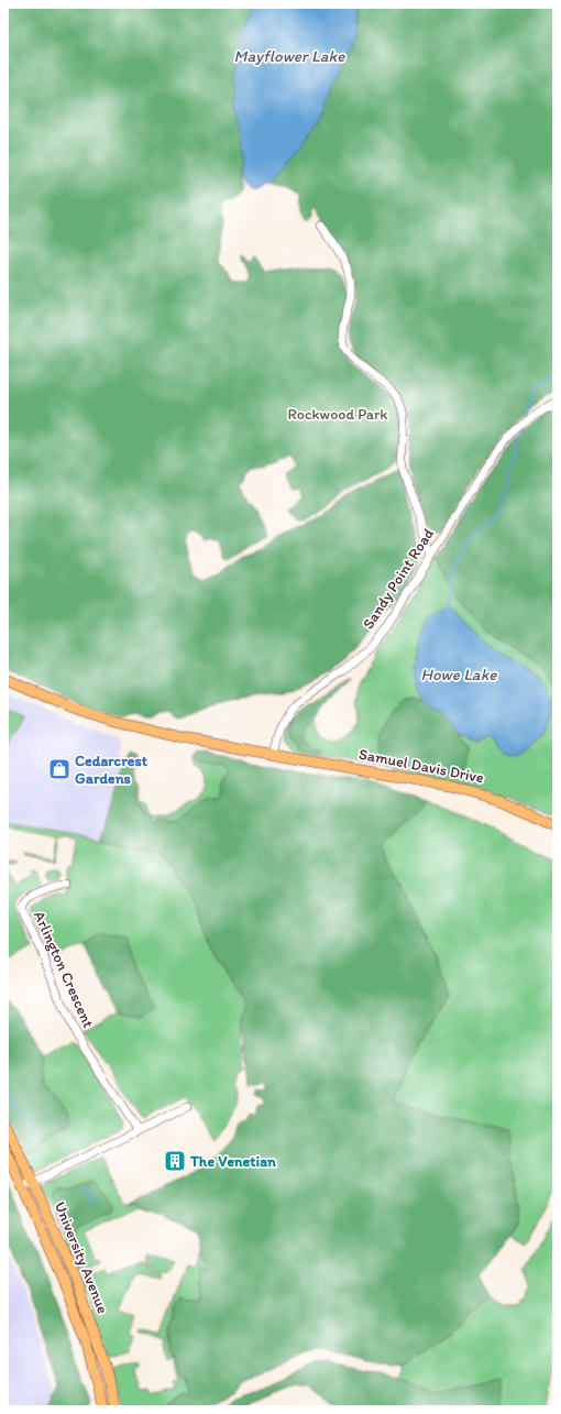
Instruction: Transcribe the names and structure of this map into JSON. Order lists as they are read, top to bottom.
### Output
{
  "streets": {
    "main road": ["Samuel Davis Drive", "University Avenue"],
    "street": ["Sandy Point Road", "Arlington Crescent"]
  },
  "crossings": [
    ["Sandy Point Road", "Samuel Davis Drive"]
  ],
  "water": ["Mayflower Lake", "Howe Lake"],
  "parks": ["Rockwood Park"],
  "places": {
    "shop": ["Cedarcrest Gardens"],
    "building": ["The Venetian"]
  }
}
